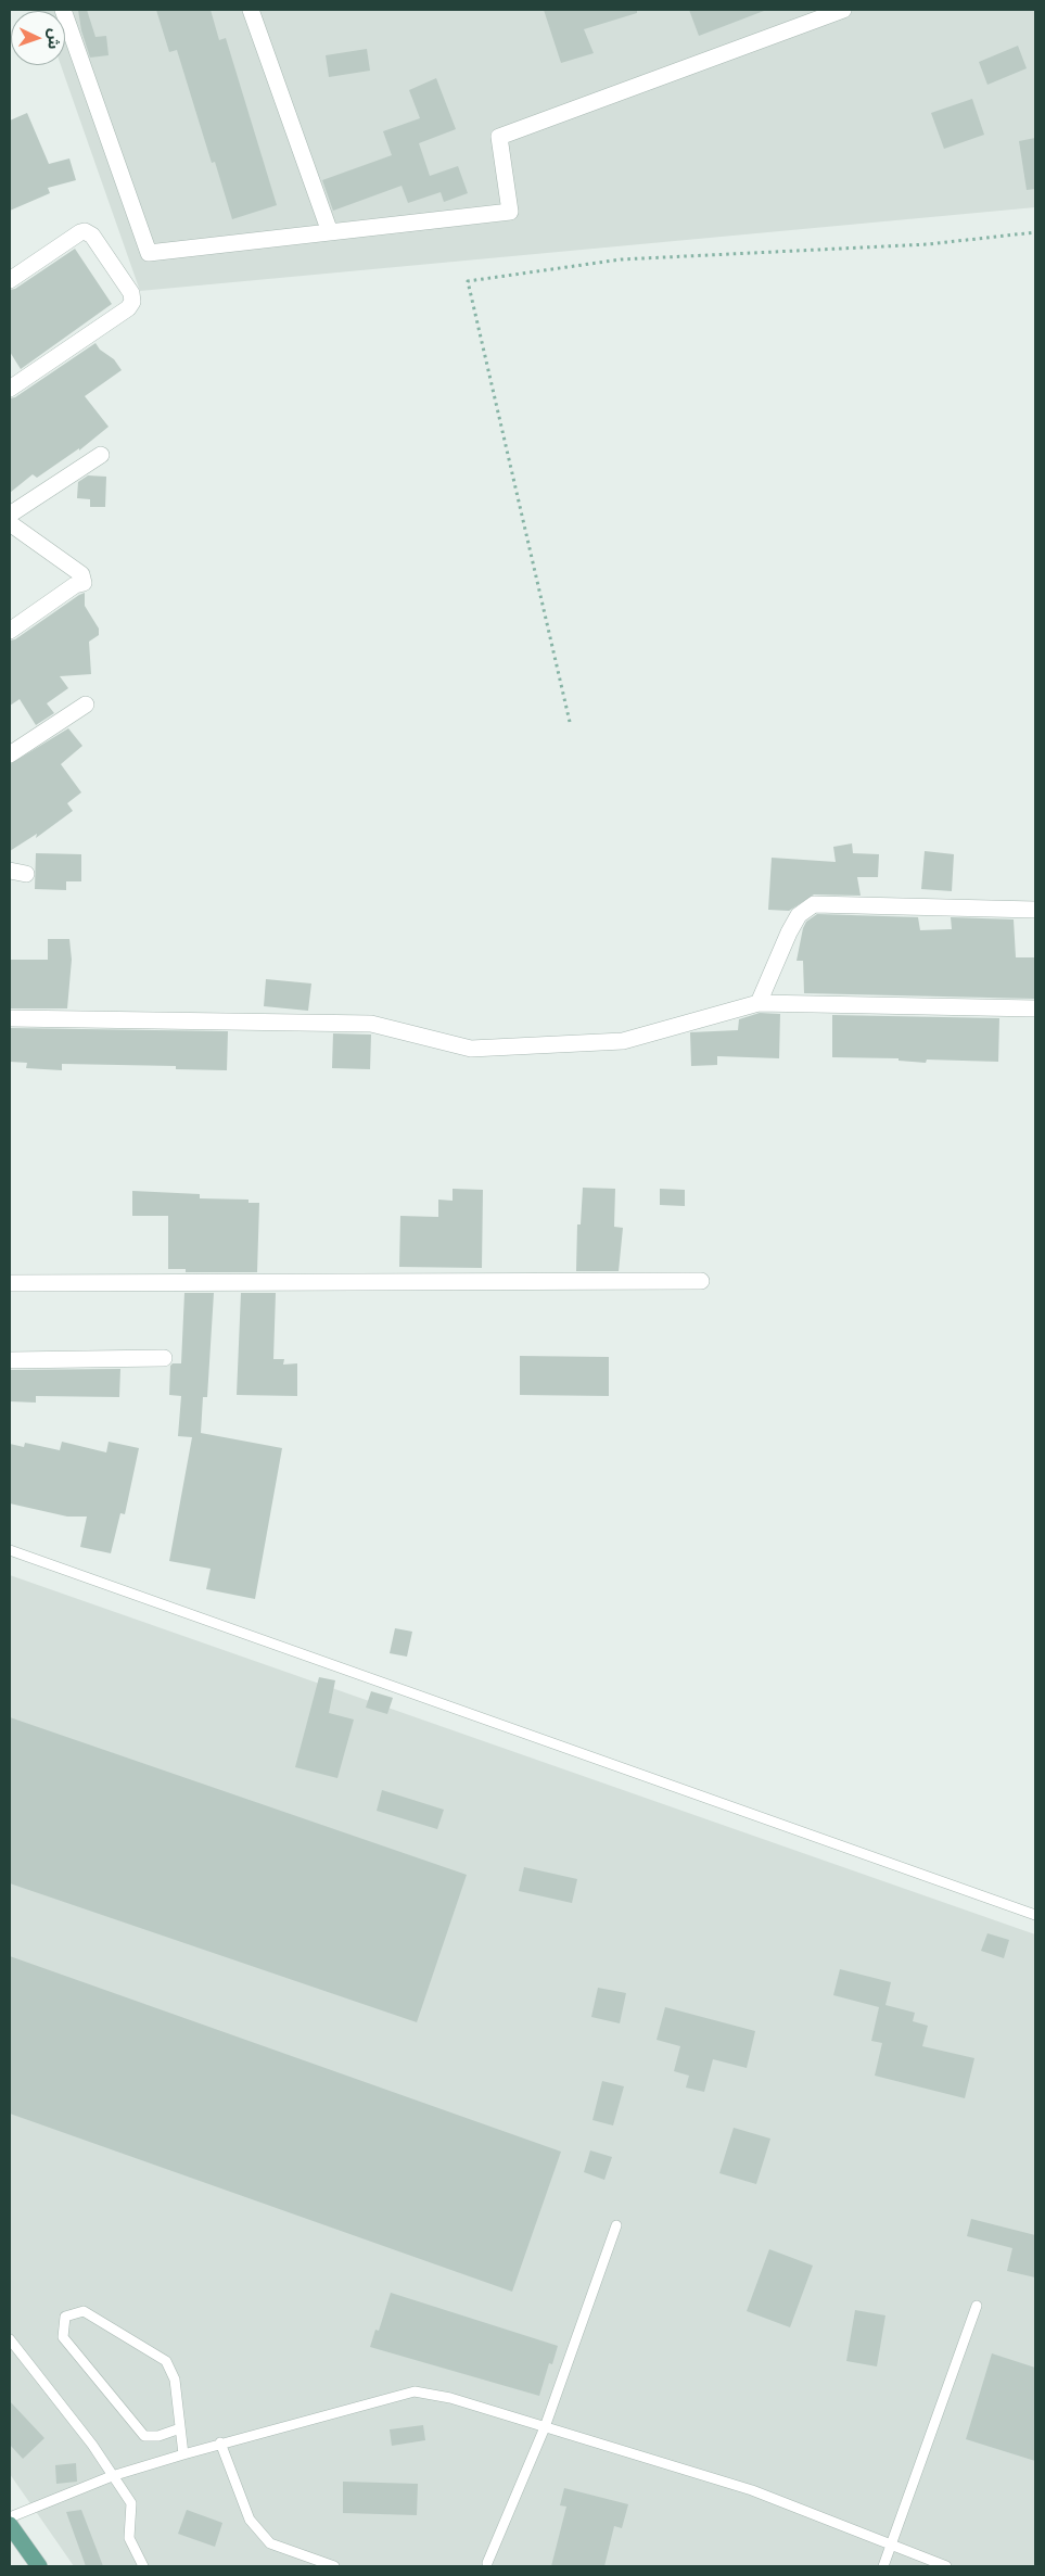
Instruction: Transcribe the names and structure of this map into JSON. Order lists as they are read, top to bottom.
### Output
{
  "north": "right"
}
